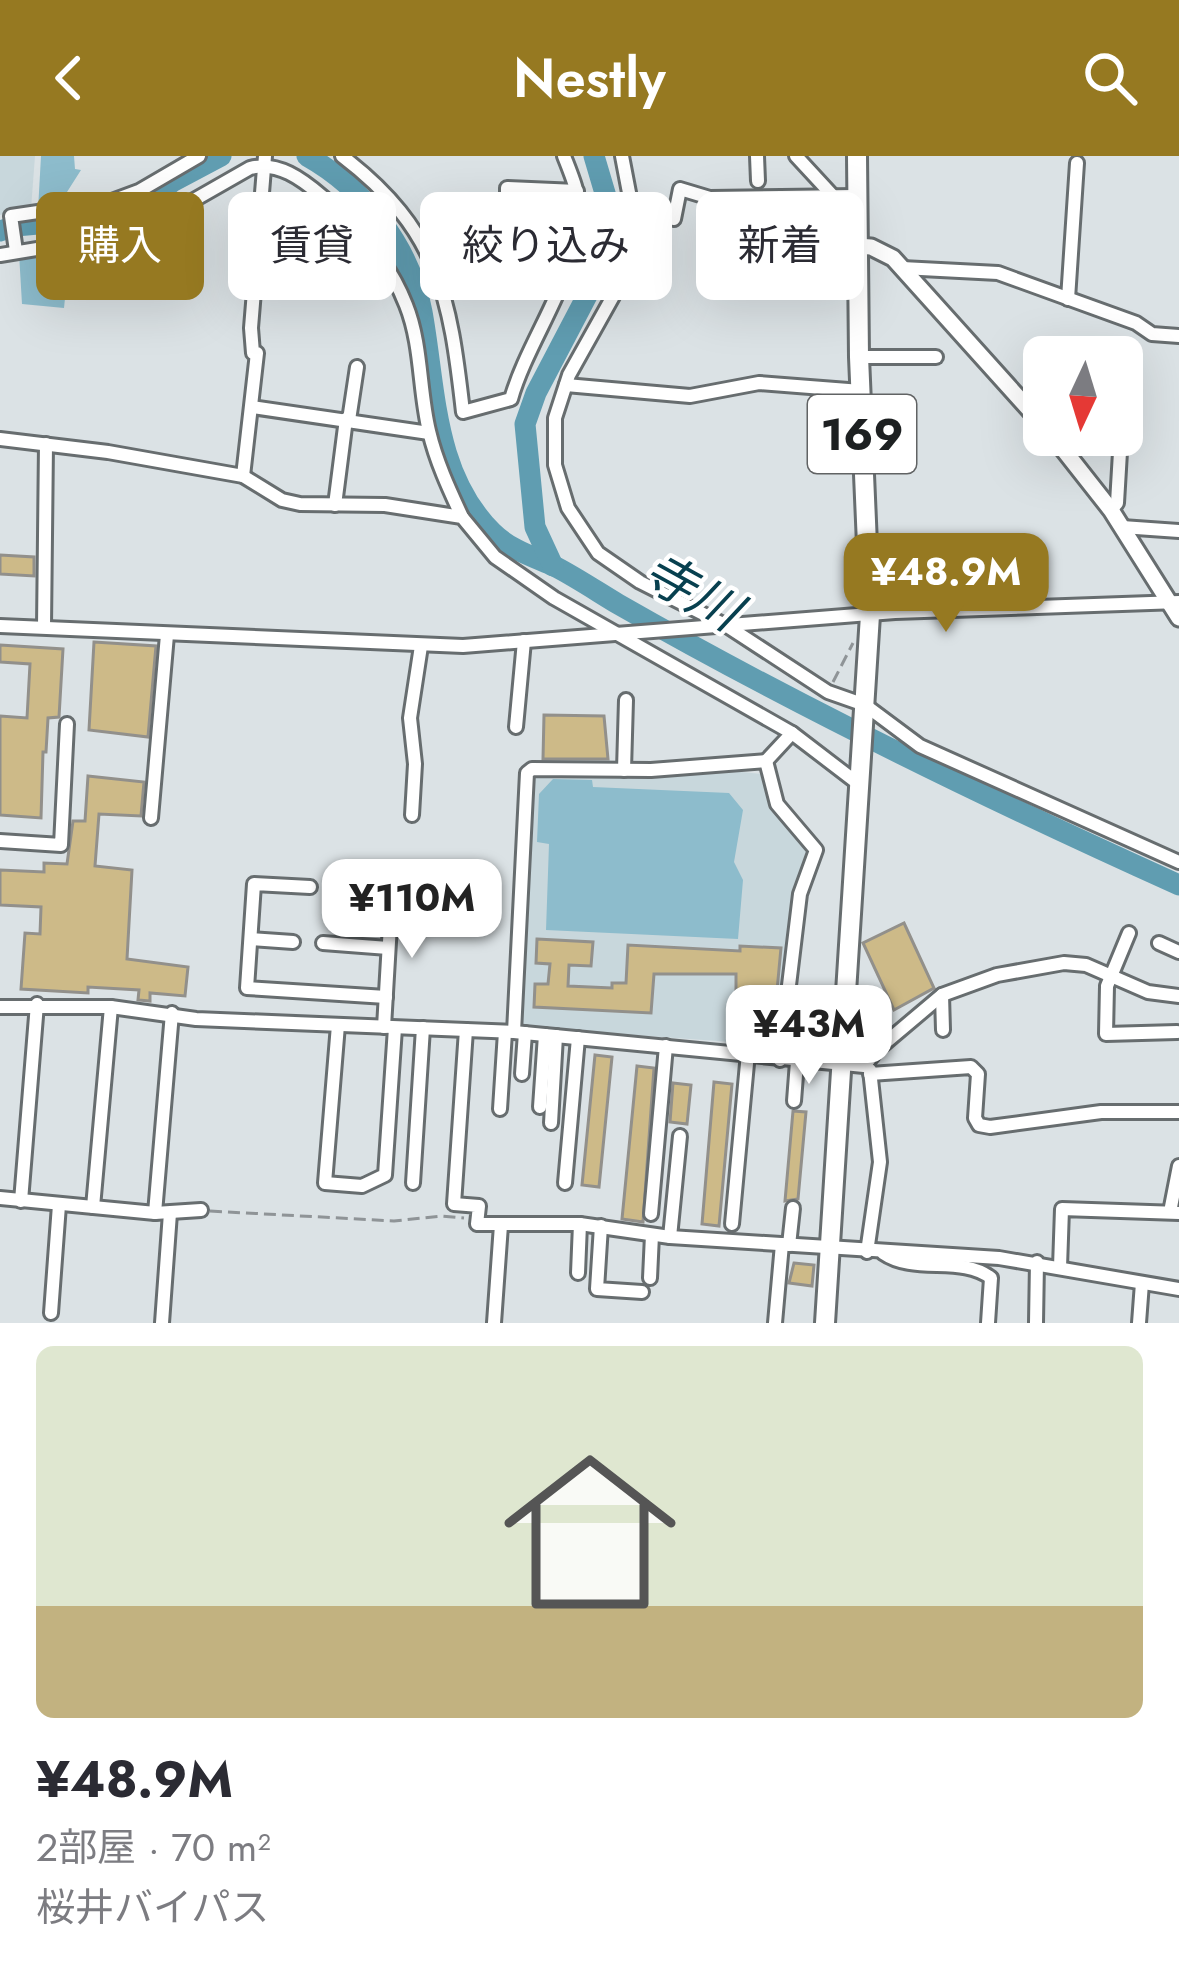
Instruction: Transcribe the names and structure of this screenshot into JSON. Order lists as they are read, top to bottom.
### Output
{
  "streets": {
    "highway": ["169"]
  },
  "water": ["寺川"],
  "north": "bottom",
  "page": {
    "header": "Nestly",
    "chip": [
      "購入",
      "賃貸",
      "絞り込み",
      "新着"
    ],
    "price": ["¥48.9M", "¥110M", "¥43M"],
    "list": [
      {
        "name": "¥48.9M",
        "note": "2部屋 · 70 m² · 桜井バイパス"
      }
    ]
  }
}
